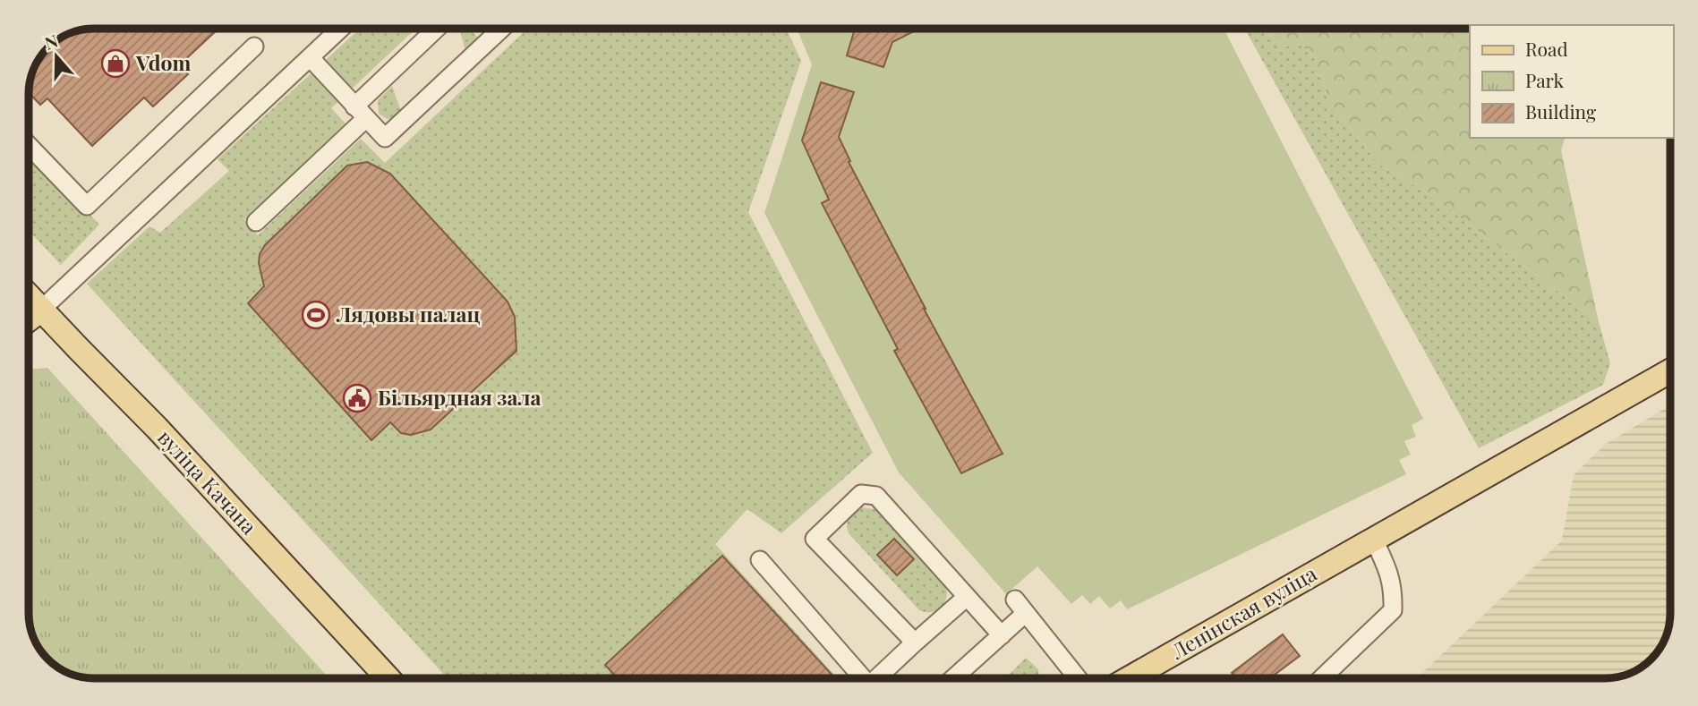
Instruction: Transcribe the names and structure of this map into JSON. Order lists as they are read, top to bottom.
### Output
{
  "streets": {
    "main road": ["вуліца Качана", "Ленінская вуліца"]
  },
  "places": {
    "shop": ["Vdom"],
    "sports": ["Лядовы палац"],
    "public building": ["Більярдная зала"]
  },
  "legend": ["Road", "Park", "Building"],
  "north": "top"
}
